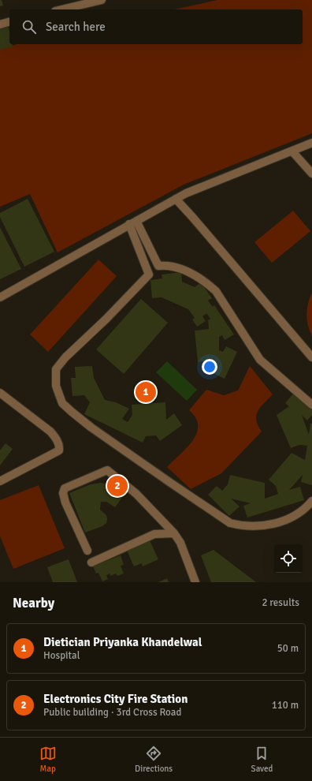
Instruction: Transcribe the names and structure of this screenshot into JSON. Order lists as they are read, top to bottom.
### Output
{
  "page": {
    "search": "Search here",
    "pins": ["1", "2"],
    "heading": ["Nearby", "2 results"],
    "list": [
      {
        "mark": "1",
        "name": "Dietician Priyanka Khandelwal",
        "note": "Hospital",
        "value": "50 m"
      },
      {
        "mark": "2",
        "name": "Electronics City Fire Station",
        "note": "Public building · 3rd Cross Road",
        "value": "110 m"
      }
    ],
    "nav": ["Map", "Directions", "Saved"]
  }
}
